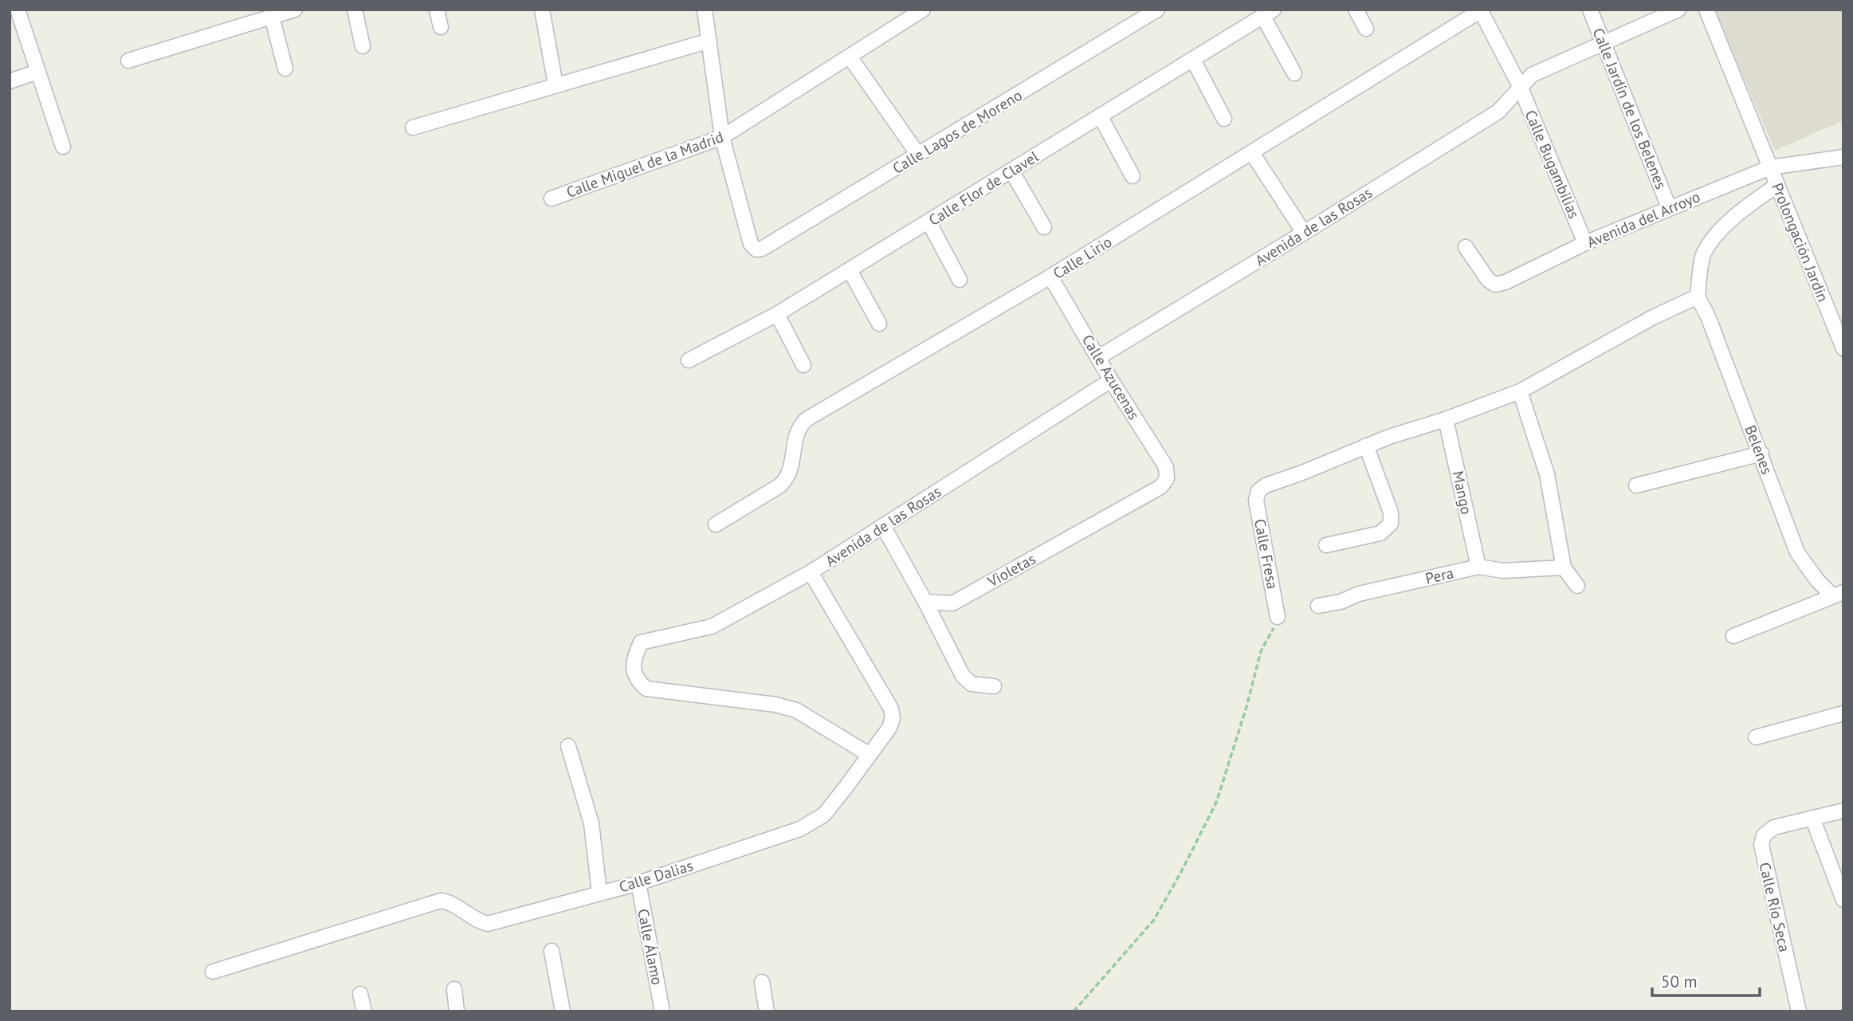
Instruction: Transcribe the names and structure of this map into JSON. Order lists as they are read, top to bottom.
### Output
{
  "streets": {
    "street": [
      "Calle Jardín de los Belenes",
      "Calle Lagos de Moreno",
      "Calle Miguel de la Madrid",
      "Calle Bugambilias",
      "Calle Flor de Clavel",
      "Avenida del Arroyo",
      "Avenida de las Rosas",
      "Prolongación Jardin",
      "Calle Lirio",
      "Calle Azucenas",
      "Belenes",
      "Mango",
      "Calle Fresa",
      "Violetas",
      "Pera",
      "Calle Dalias",
      "Calle Río Seca",
      "Calle Álamo"
    ]
  },
  "crossings": [
    ["Calle Jardín de los Belenes", "Avenida del Arroyo"],
    ["Calle Jardín de los Belenes", "Avenida de las Rosas"],
    ["Calle Lagos de Moreno", "Calle Miguel de la Madrid"],
    ["Calle Bugambilias", "Avenida del Arroyo"],
    ["Calle Bugambilias", "Avenida de las Rosas"],
    ["Calle Bugambilias", "Calle Lirio"],
    ["Avenida del Arroyo", "Prolongación Jardin"],
    ["Avenida de las Rosas", "Calle Azucenas"],
    ["Avenida de las Rosas", "Calle Dalias"],
    ["Calle Lirio", "Calle Azucenas"],
    ["Calle Azucenas", "Violetas"],
    ["Mango", "Pera"],
    ["Calle Dalias", "Calle Álamo"]
  ],
  "scale_bar": "50 m"
}
